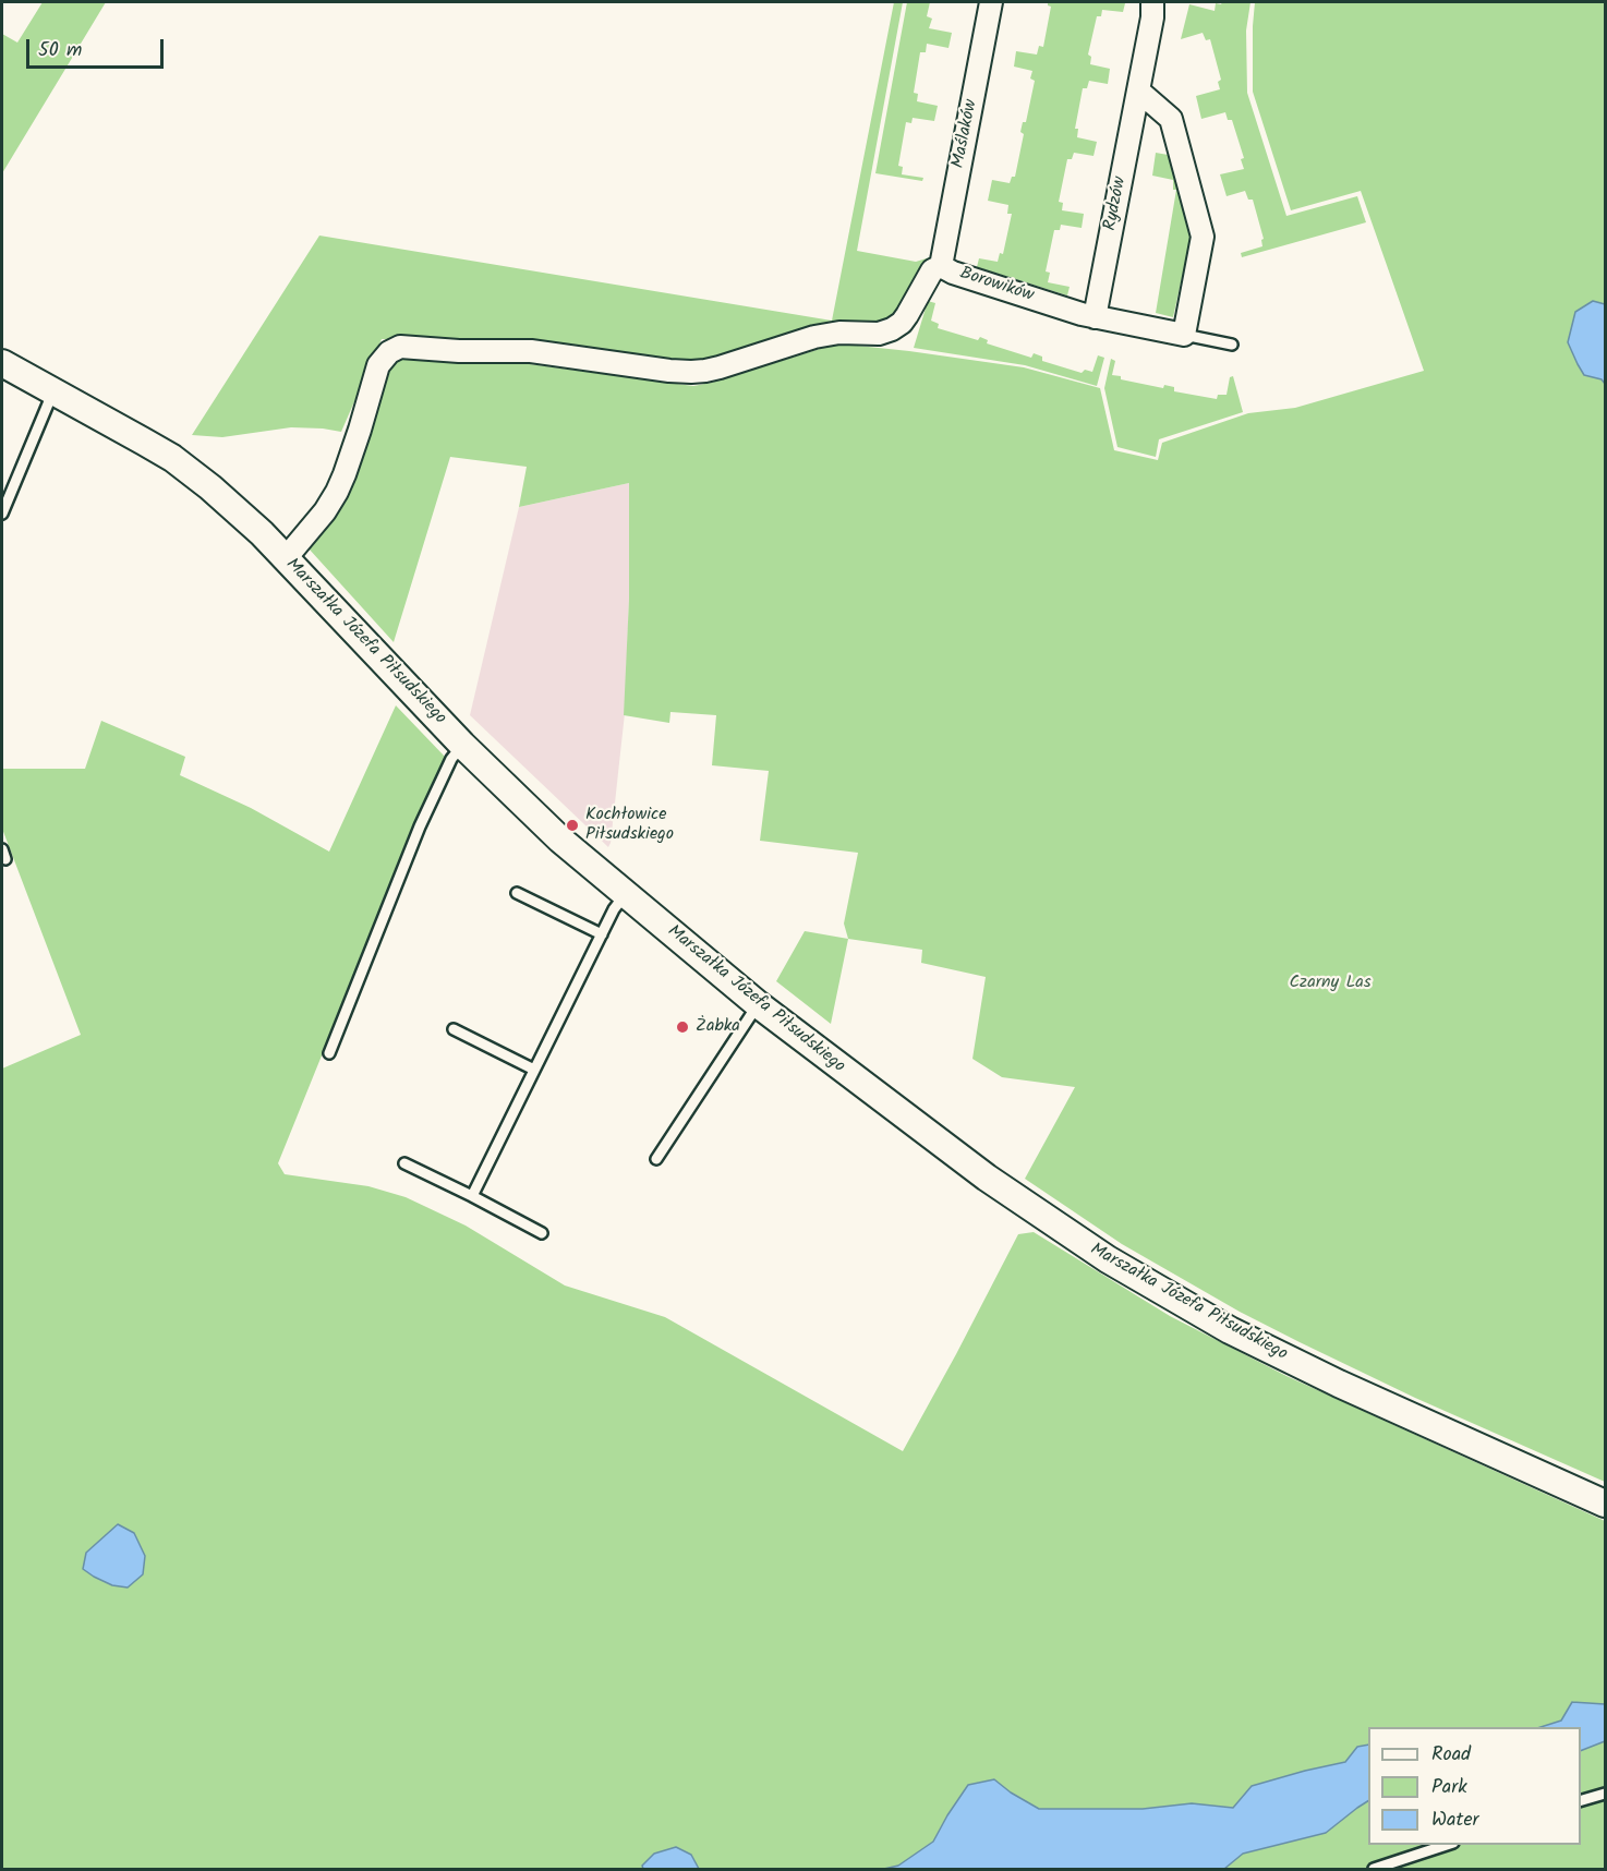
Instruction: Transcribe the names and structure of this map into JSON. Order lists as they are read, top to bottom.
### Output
{
  "streets": {
    "street": [
      "Maślaków",
      "Rydzów",
      "Borowików",
      "Marszałka Józefa Piłsudskiego"
    ]
  },
  "crossings": [
    ["Maślaków", "Borowików"],
    ["Rydzów", "Borowików"],
    ["Borowików", "Marszałka Józefa Piłsudskiego"]
  ],
  "parks": ["Czarny Las"],
  "places": ["Kochłowice Piłsudskiego", "Żabka"],
  "legend": ["Road", "Park", "Water"],
  "scale_bar": "50 m"
}
